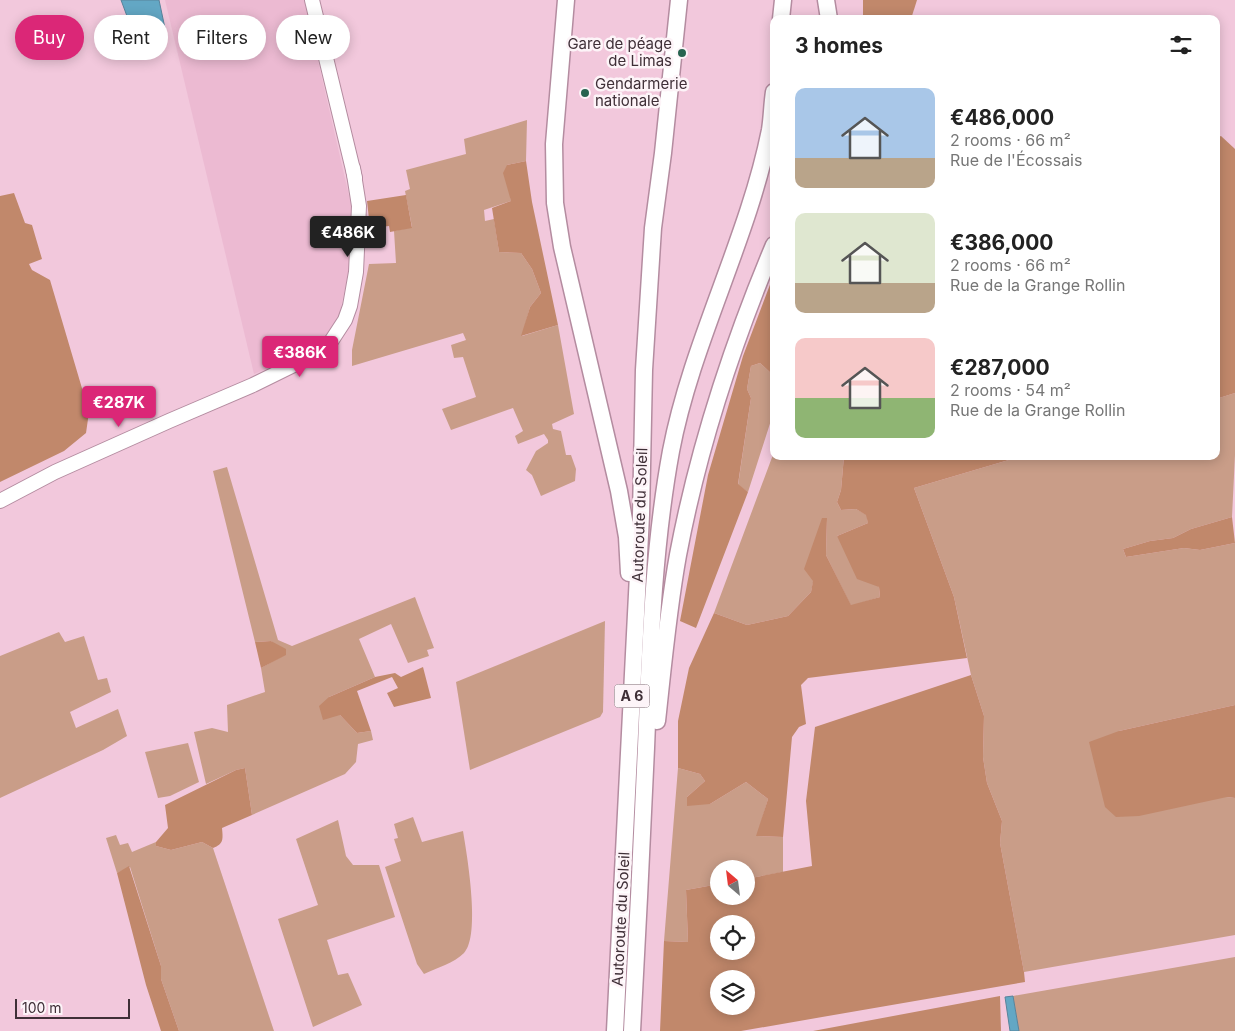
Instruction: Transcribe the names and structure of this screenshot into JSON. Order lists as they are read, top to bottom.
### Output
{
  "streets": {
    "highway": ["Autoroute du Soleil", "A 6"]
  },
  "places": ["Gare de péage de Limas", "Gendarmerie nationale"],
  "scale_bar": "100 m",
  "north": "top left",
  "page": {
    "chip": [
      "Buy",
      "Rent",
      "Filters",
      "New"
    ],
    "heading": "3 homes",
    "list": [
      {
        "name": "€486,000",
        "note": "2 rooms · 66 m² · Rue de l'Écossais"
      },
      {
        "name": "€386,000",
        "note": "2 rooms · 66 m² · Rue de la Grange Rollin"
      },
      {
        "name": "€287,000",
        "note": "2 rooms · 54 m² · Rue de la Grange Rollin"
      }
    ],
    "price": ["€486K", "€386K", "€287K"],
    "scale": "100 m"
  }
}
